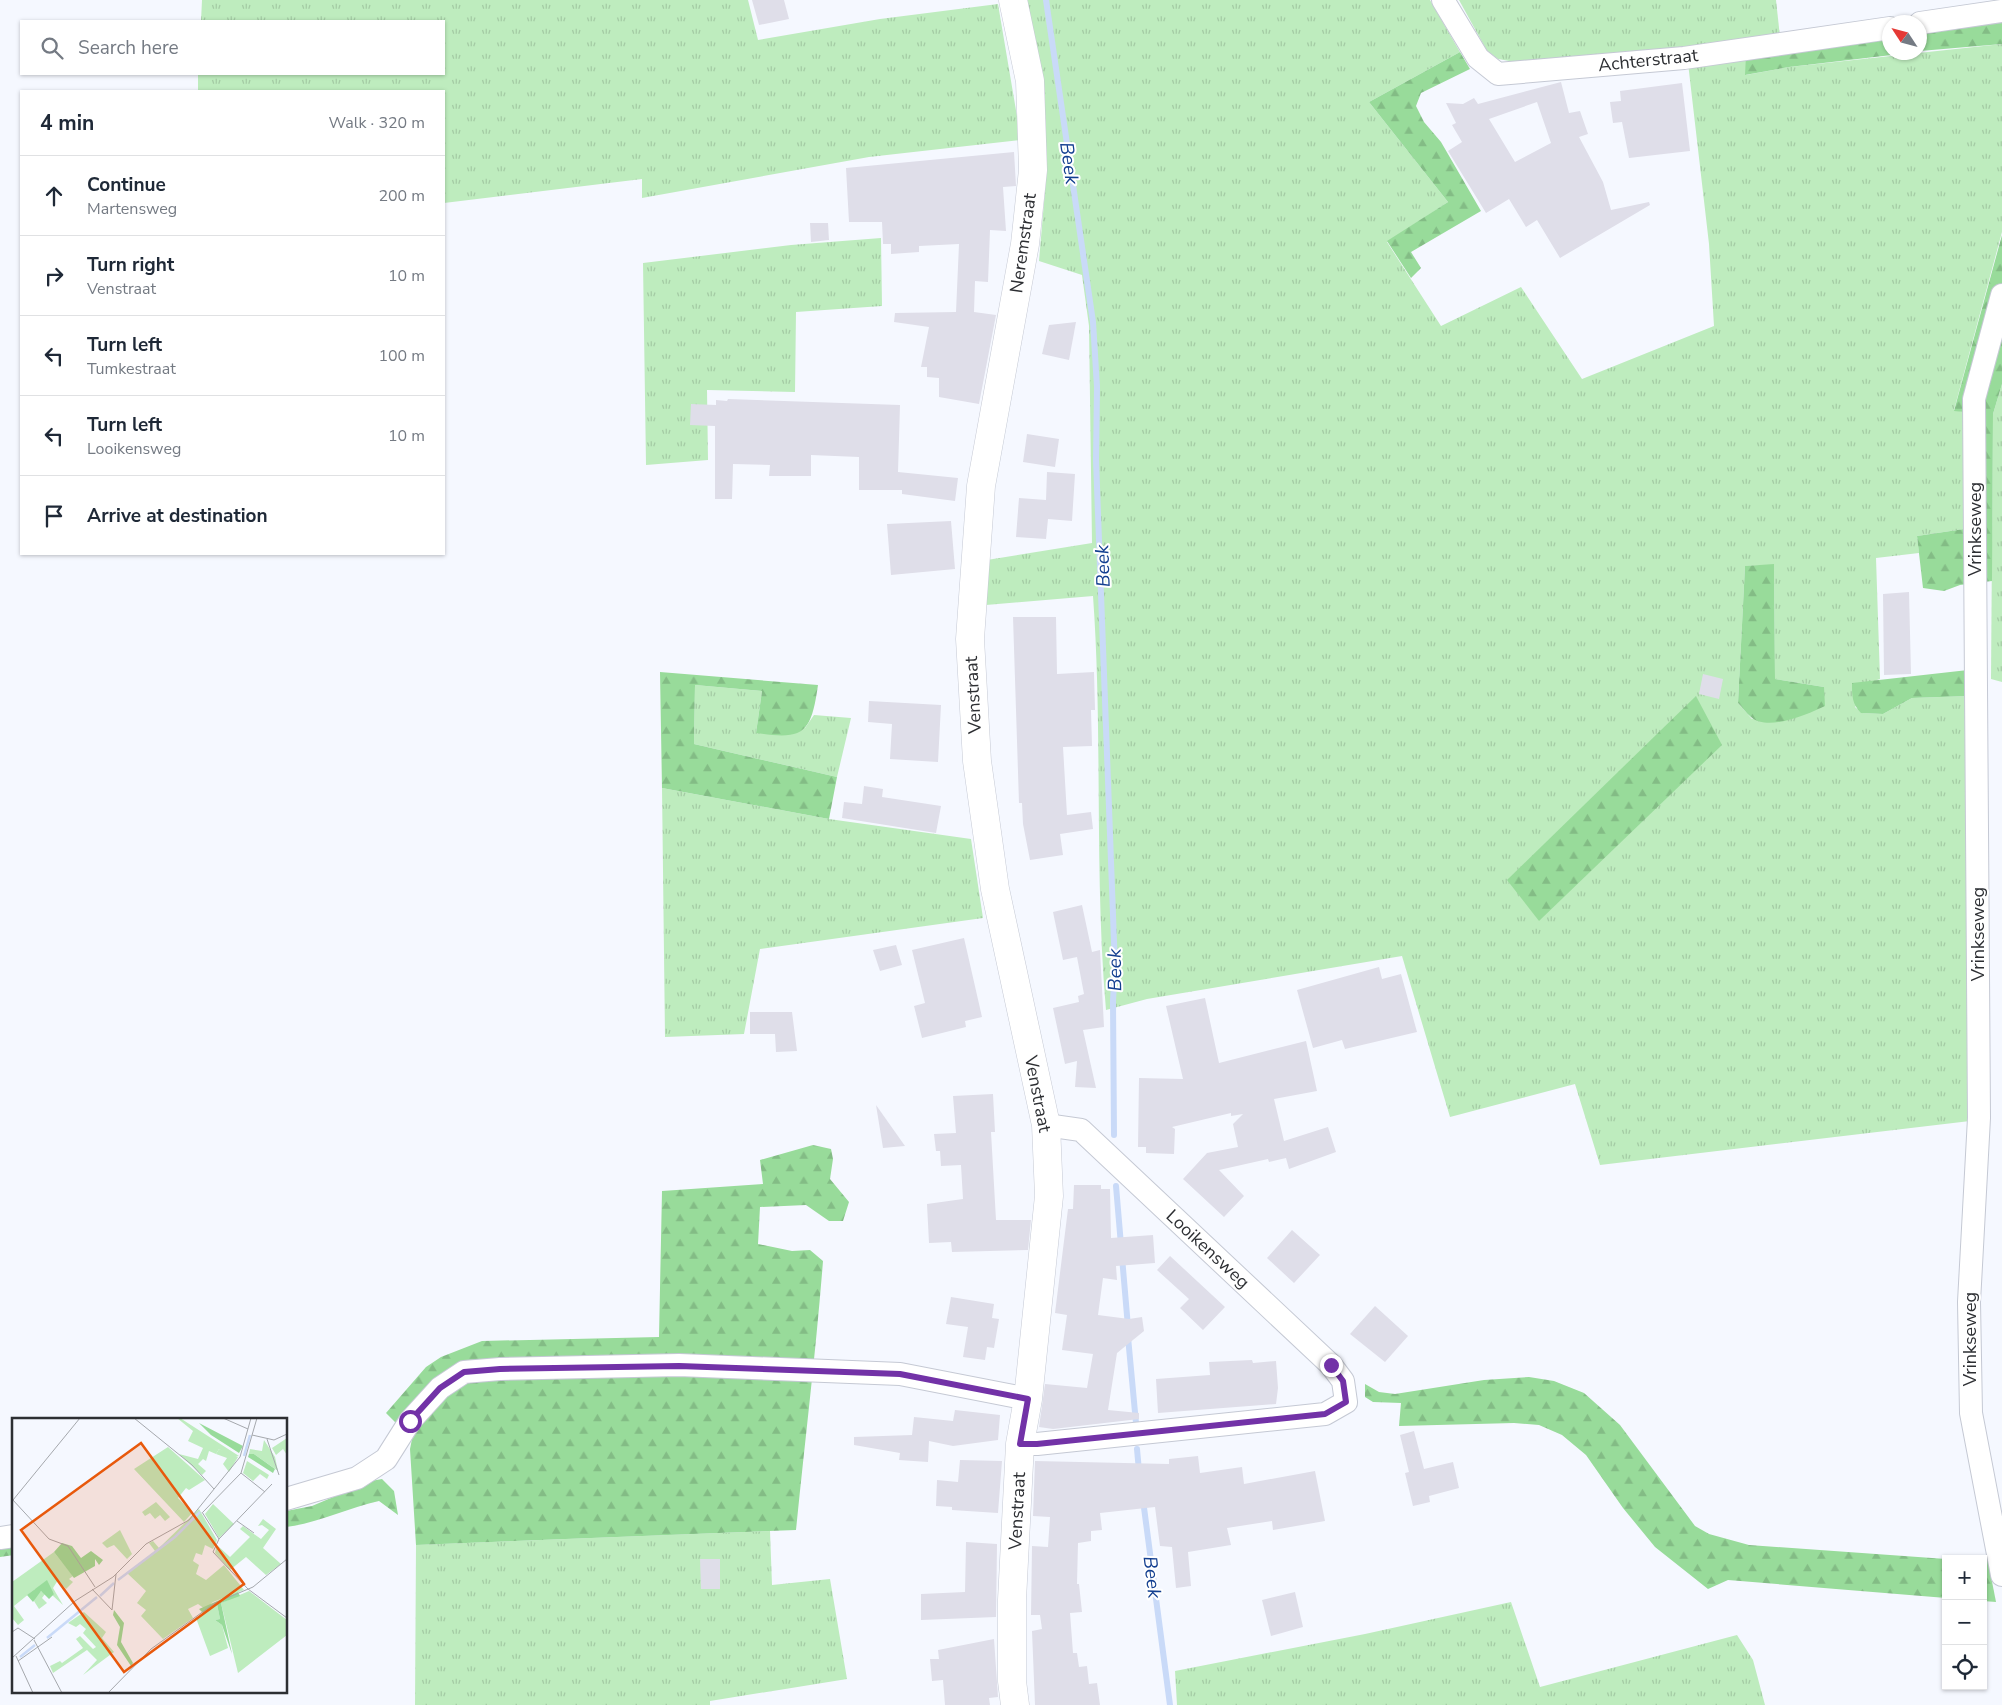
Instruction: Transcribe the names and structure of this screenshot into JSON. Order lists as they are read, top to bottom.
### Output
{
  "streets": {
    "street": [
      "Achterstraat",
      "Neremstraat",
      "Vrinkseweg",
      "Venstraat",
      "Looikensweg"
    ]
  },
  "crossings": [
    ["Neremstraat", "Venstraat"],
    ["Venstraat", "Looikensweg"]
  ],
  "water": ["Beek"],
  "north": "top left",
  "page": {
    "search": "Search here",
    "heading": ["4 min", "Walk · 320 m"],
    "list": [
      ["Continue", "Martensweg", "200 m"],
      ["Turn right", "Venstraat", "10 m"],
      ["Turn left", "Tumkestraat", "100 m"],
      ["Turn left", "Looikensweg", "10 m"],
      "Arrive at destination"
    ],
    "map_buttons": ["+", "−"]
  }
}
